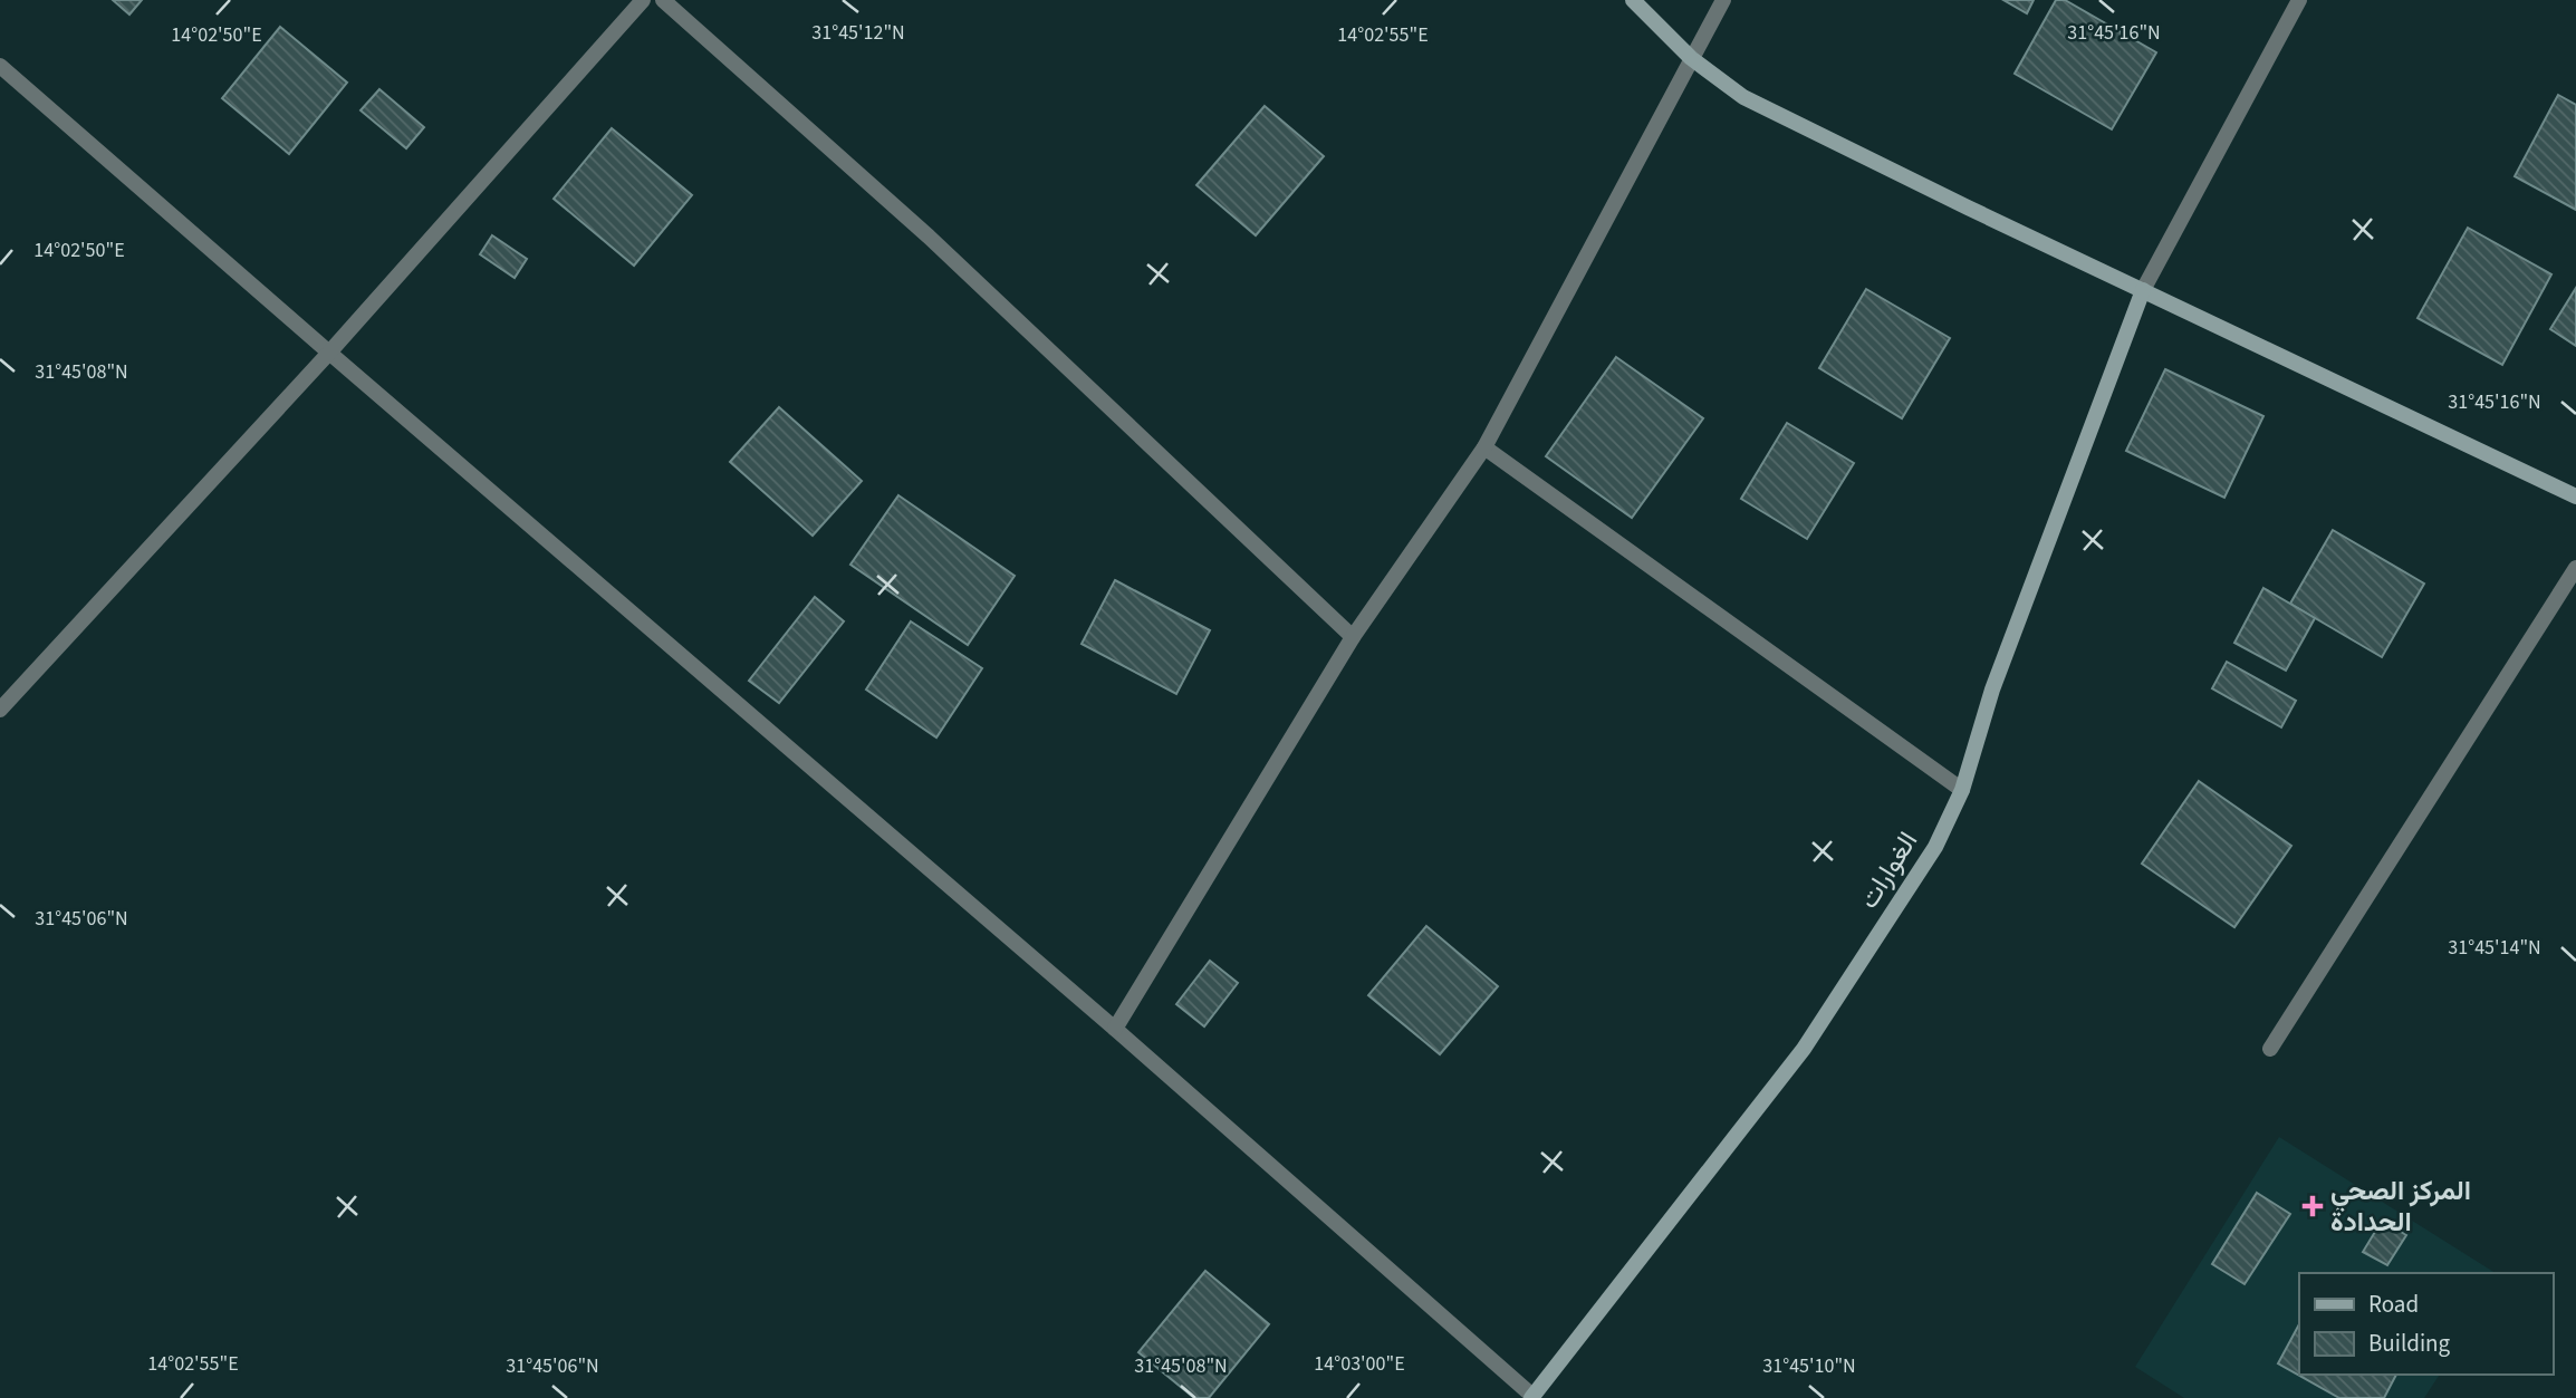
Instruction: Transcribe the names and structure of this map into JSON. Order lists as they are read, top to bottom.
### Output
{
  "streets": {
    "street": ["الغوارات"]
  },
  "places": {
    "health": ["المركز الصحي الحدادة"]
  },
  "legend": ["Road", "Building"],
  "coordinates": [
    "31°45'12\"N",
    "31°45'16\"N",
    "14°02'50\"E",
    "14°02'55\"E",
    "31°45'08\"N",
    "31°45'06\"N",
    "31°45'14\"N",
    "14°03'00\"E",
    "31°45'10\"N"
  ]
}
